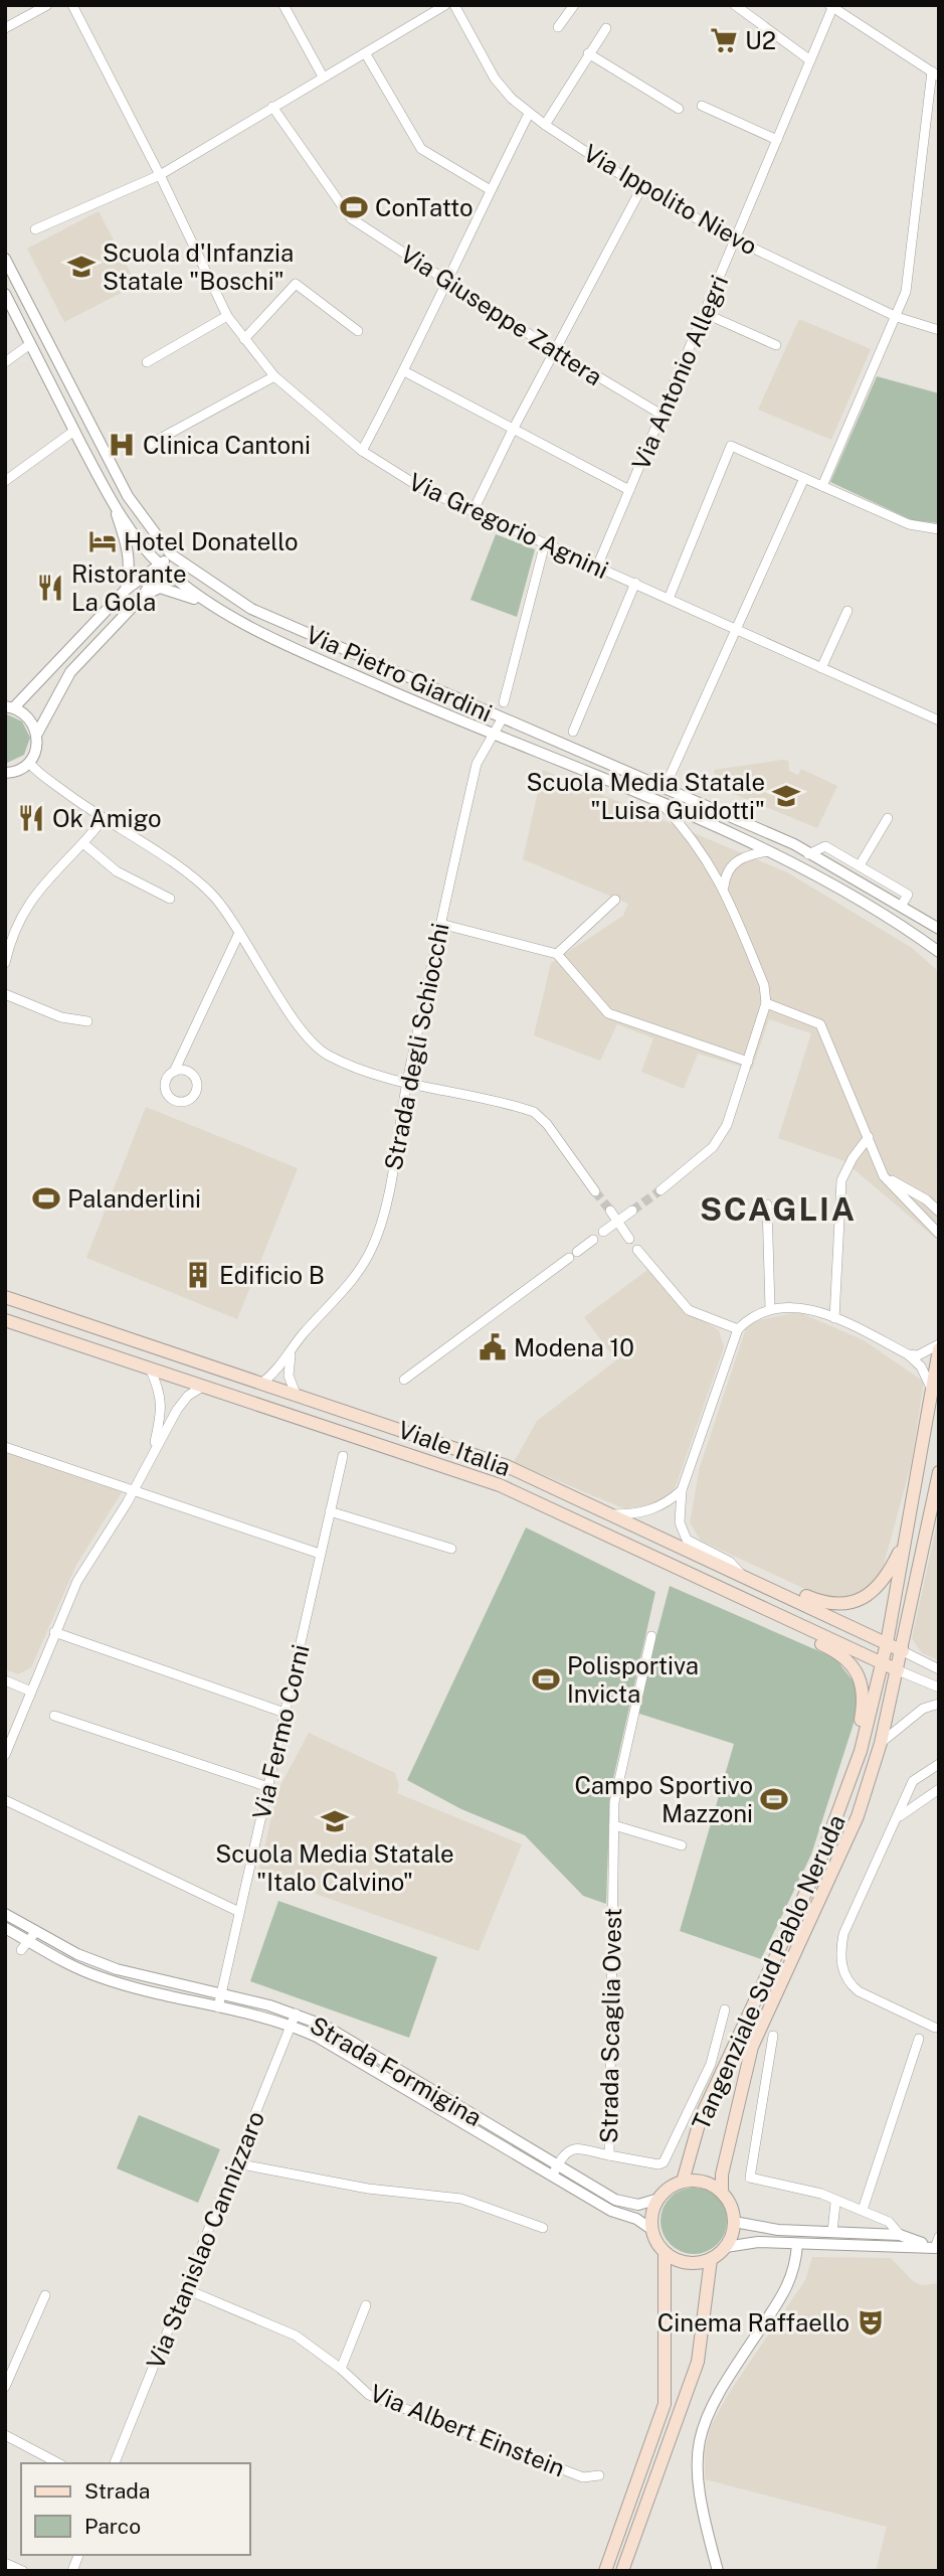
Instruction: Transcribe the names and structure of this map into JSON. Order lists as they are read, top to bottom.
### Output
{
  "streets": {
    "main road": ["Viale Italia", "Tangenziale Sud Pablo Neruda"],
    "street": [
      "Via Ippolito Nievo",
      "Via Giuseppe Zattera",
      "Via Antonio Allegri",
      "Via Gregorio Agnini",
      "Via Pietro Giardini",
      "Strada degli Schiocchi",
      "Via Fermo Corni",
      "Strada Scaglia Ovest",
      "Strada Formigina",
      "Via Stanislao Cannizzaro",
      "Via Albert Einstein"
    ]
  },
  "crossings": [
    ["Via Ippolito Nievo", "Via Antonio Allegri"],
    ["Via Giuseppe Zattera", "Via Antonio Allegri"],
    ["Via Antonio Allegri", "Via Gregorio Agnini"],
    ["Via Pietro Giardini", "Strada degli Schiocchi"],
    ["Strada degli Schiocchi", "Viale Italia"],
    ["Viale Italia", "Tangenziale Sud Pablo Neruda"],
    ["Via Fermo Corni", "Strada Formigina"],
    ["Tangenziale Sud Pablo Neruda", "Strada Formigina"],
    ["Strada Scaglia Ovest", "Strada Formigina"],
    ["Strada Formigina", "Via Stanislao Cannizzaro"],
    ["Via Stanislao Cannizzaro", "Via Albert Einstein"]
  ],
  "districts": ["SCAGLIA"],
  "places": {
    "supermarket": ["U2"],
    "sports": [
      "ConTatto",
      "Palanderlini",
      "Polisportiva Invicta",
      "Campo Sportivo Mazzoni"
    ],
    "school or university": ["Scuola d'Infanzia Statale \"Boschi\"", "Scuola Media Statale \"Luisa Guidotti\"", "Scuola Media Statale \"Italo Calvino\""],
    "hospital": ["Clinica Cantoni"],
    "hotel": ["Hotel Donatello"],
    "restaurant": ["Ristorante La Gola", "Ok Amigo"],
    "building": ["Edificio B"],
    "public building": ["Modena 10"],
    "theatre": ["Cinema Raffaello"]
  },
  "legend": ["Strada", "Parco"]
}
